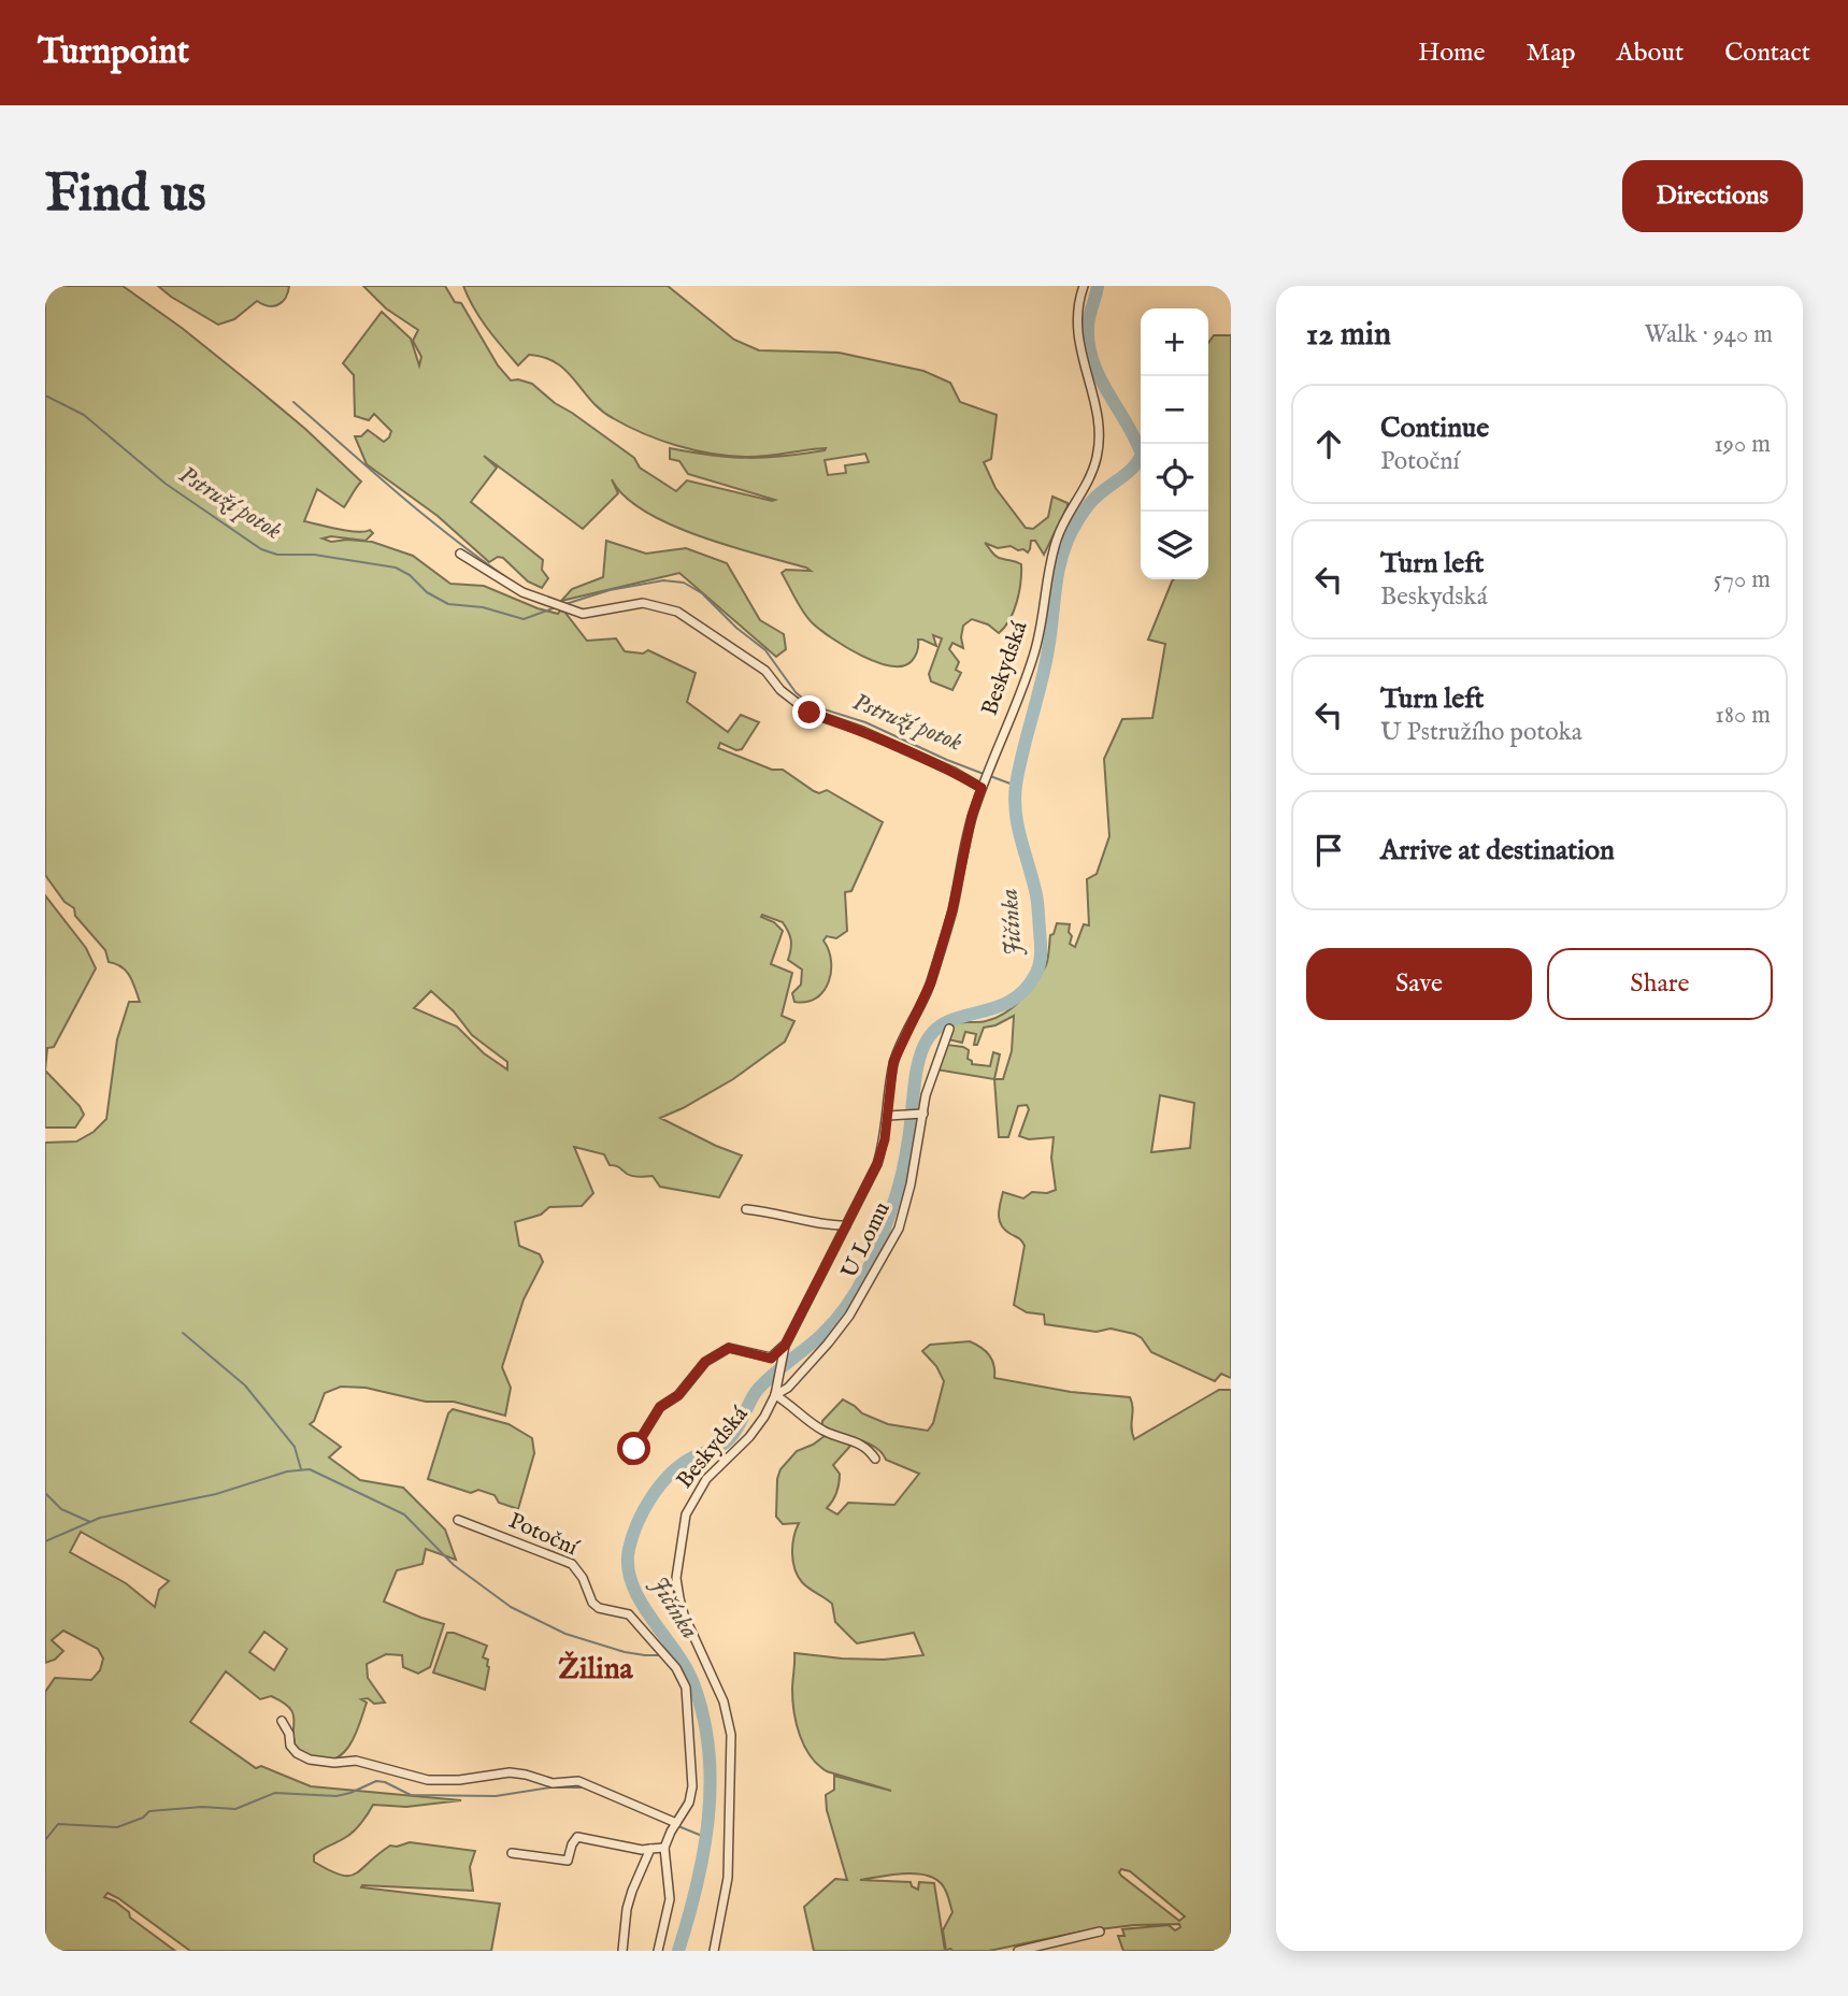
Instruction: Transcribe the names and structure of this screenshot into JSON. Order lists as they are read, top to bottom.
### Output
{
  "streets": {
    "street": ["Beskydská", "U Lomu", "Potoční"]
  },
  "crossings": [
    ["Beskydská", "U Lomu"]
  ],
  "districts": ["Žilina"],
  "water": ["Pstruží potok", "Jičínka"],
  "page": {
    "header": "Turnpoint",
    "nav": [
      "Home",
      "Map",
      "About",
      "Contact"
    ],
    "buttons": [
      "Directions",
      ["Save", "Share"]
    ],
    "title": "Find us",
    "heading": ["12 min", "Walk · 940 m"],
    "map_buttons": ["+", "−"],
    "list": [
      ["Continue", "Potoční", "190 m"],
      ["Turn left", "Beskydská", "570 m"],
      ["Turn left", "U Pstružího potoka", "180 m"],
      "Arrive at destination"
    ]
  }
}
